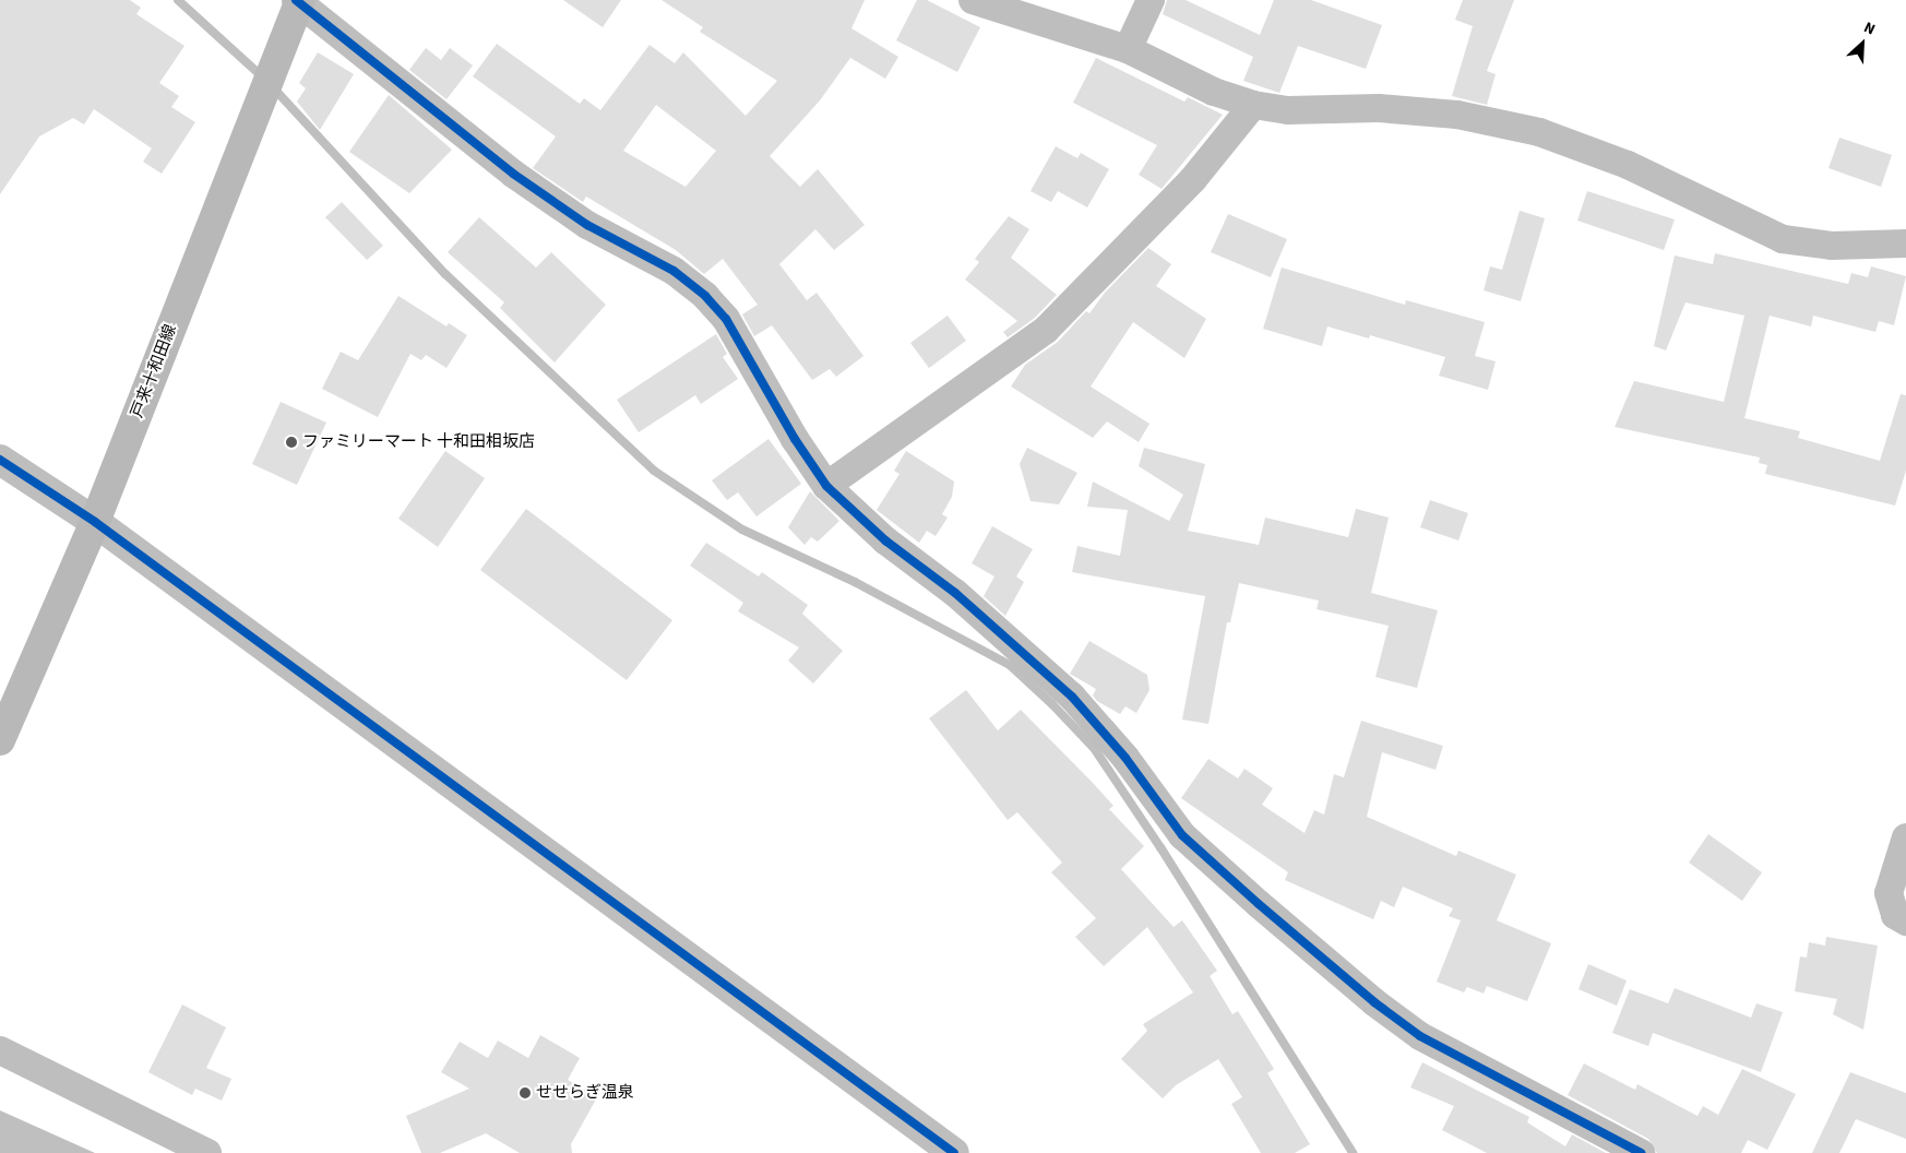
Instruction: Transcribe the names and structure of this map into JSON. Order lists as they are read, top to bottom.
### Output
{
  "streets": {
    "main road": ["戸来十和田線"]
  },
  "places": ["ファミリーマート 十和田相坂店", "せせらぎ温泉"],
  "north": "top right"
}
